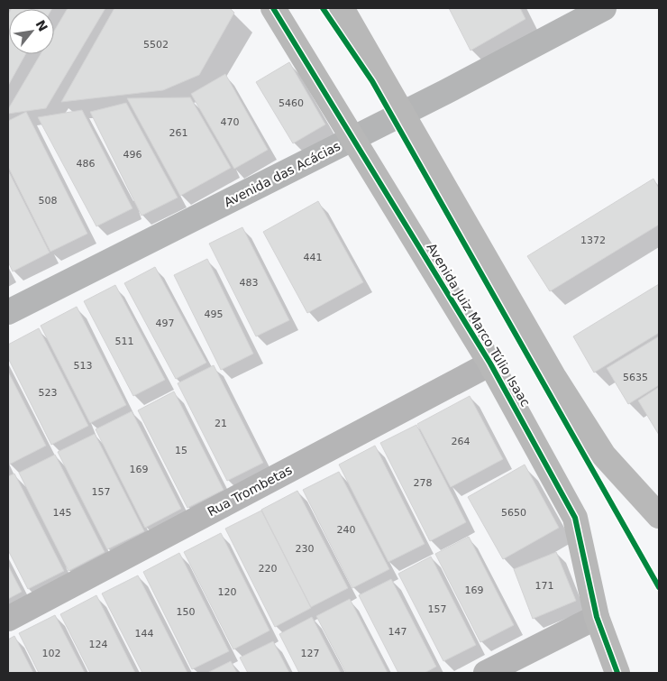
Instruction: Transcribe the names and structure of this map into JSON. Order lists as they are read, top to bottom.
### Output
{
  "streets": {
    "main road": ["Avenida das Acácias", "Avenida Juiz Marco Túlio Isaac"],
    "street": ["Rua Trombetas"]
  },
  "crossings": [
    ["Avenida Juiz Marco Túlio Isaac", "Rua Trombetas"]
  ],
  "house_numbers": [
    "5502",
    "5460",
    "470",
    "261",
    "496",
    "486",
    "508",
    "1372",
    "441",
    "483",
    "495",
    "497",
    "511",
    "513",
    "5635",
    "523",
    "21",
    "264",
    "15",
    "169",
    "278",
    "157",
    "145",
    "5650",
    "240",
    "230",
    "220",
    "171",
    "169",
    "120",
    "157",
    "150",
    "147",
    "144",
    "124",
    "102",
    "127"
  ],
  "north": "top right"
}
